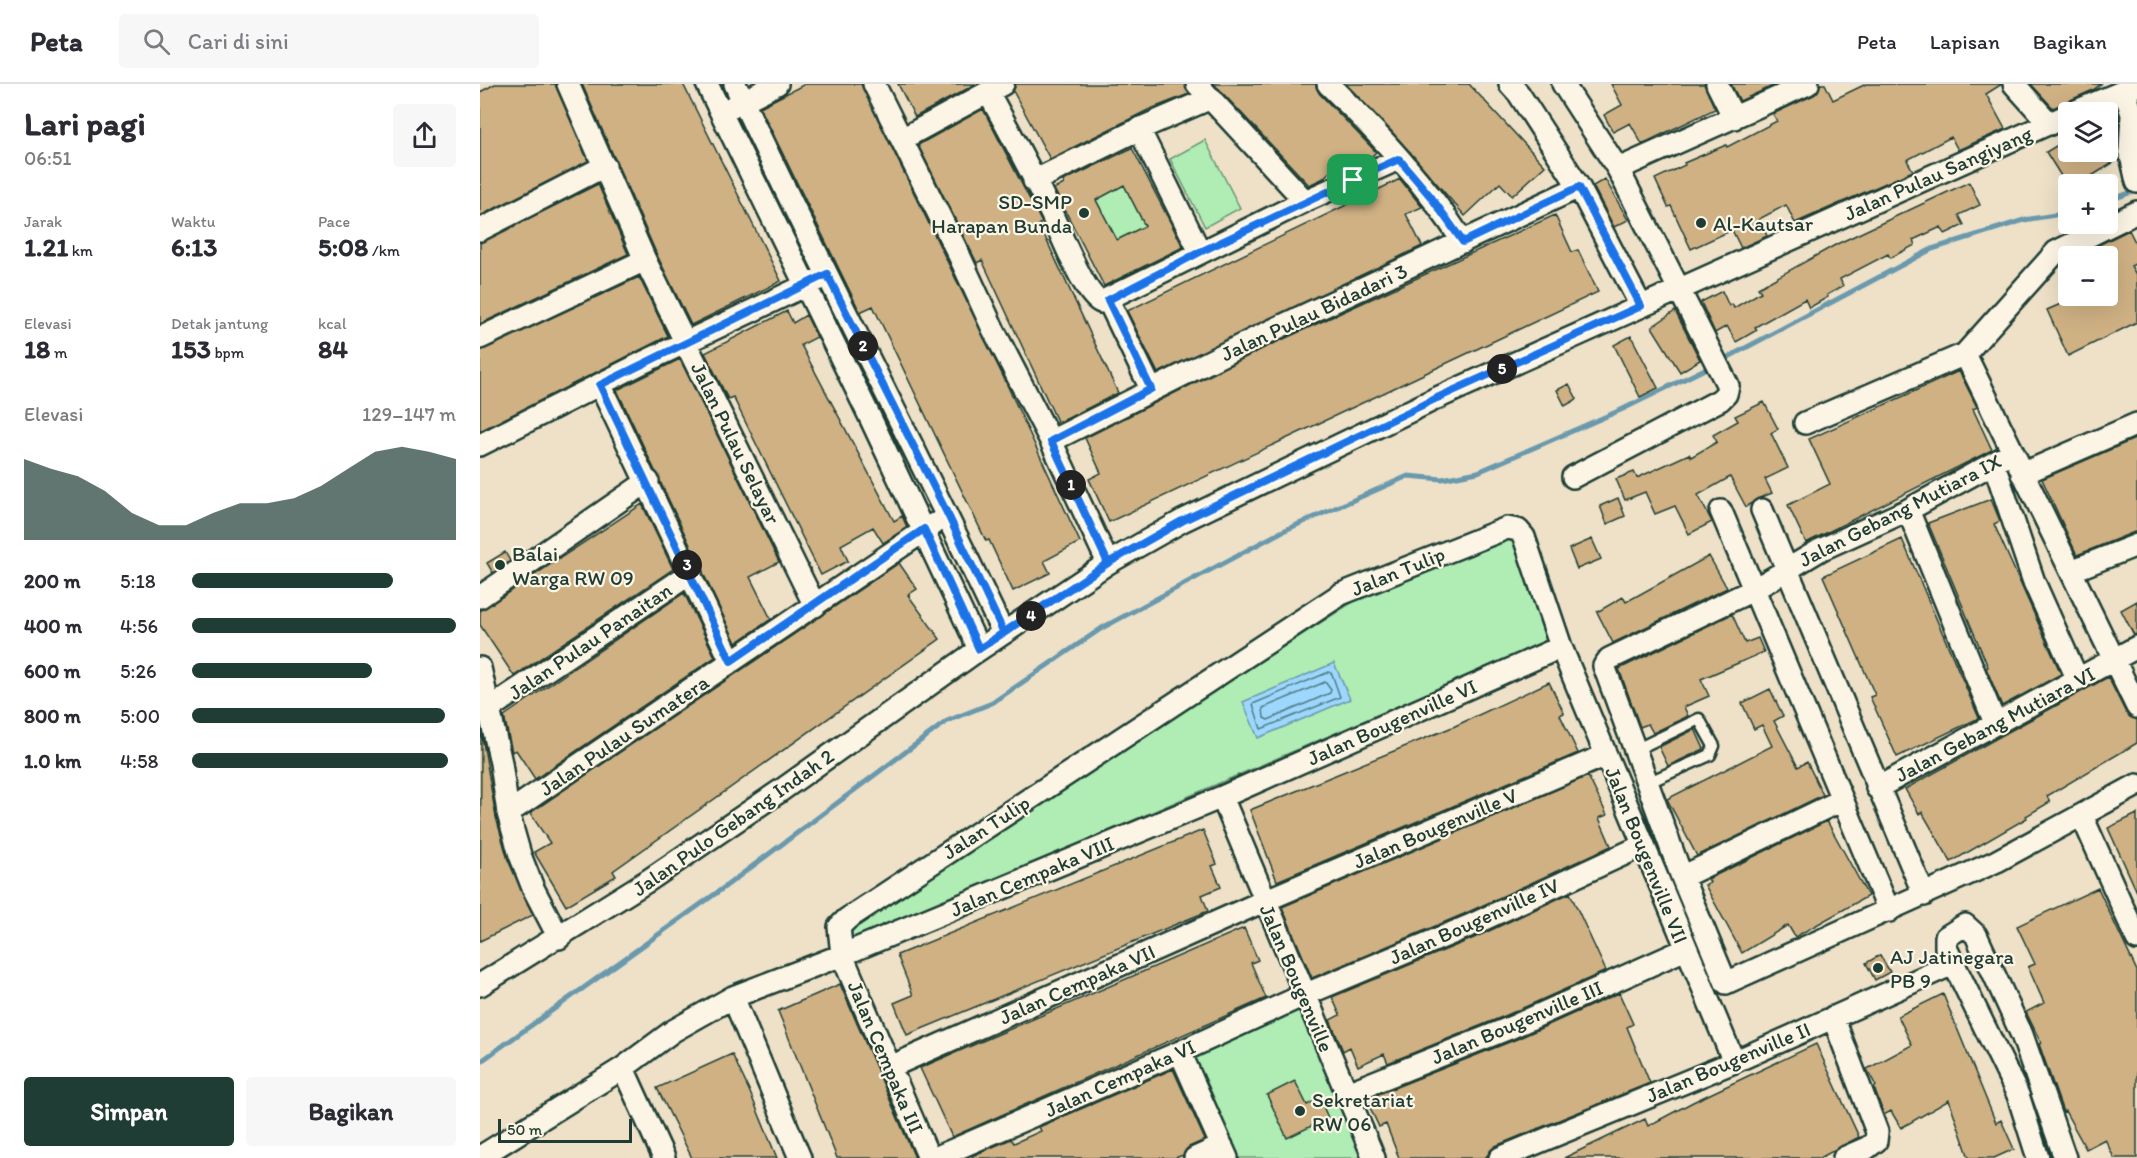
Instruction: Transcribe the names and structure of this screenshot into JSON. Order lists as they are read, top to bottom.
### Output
{
  "streets": {
    "street": [
      "Jalan Pulau Sangiyang",
      "Jalan Pulau Bidadari 3",
      "Jalan Pulau Selayar",
      "Jalan Gebang Mutiara IX",
      "Jalan Tulip",
      "Jalan Pulau Panaitan",
      "Jalan Bougenville VI",
      "Jalan Gebang Mutiara VI",
      "Jalan Pulau Sumatera",
      "Jalan Pulo Gebang Indah 2",
      "Jalan Bougenville V",
      "Jalan Bougenville VII",
      "Jalan Cempaka VIII",
      "Jalan Bougenville IV",
      "Jalan Bougenville",
      "Jalan Cempaka VII",
      "Jalan Bougenville III",
      "Jalan Cempaka III",
      "Jalan Bougenville II",
      "Jalan Cempaka VI"
    ]
  },
  "crossings": [
    ["Jalan Pulau Sangiyang", "Jalan Pulo Gebang Indah 2"],
    ["Jalan Pulau Selayar", "Jalan Pulau Sumatera"],
    ["Jalan Tulip", "Jalan Bougenville VII"],
    ["Jalan Tulip", "Jalan Cempaka VIII"],
    ["Jalan Tulip", "Jalan Cempaka III"],
    ["Jalan Bougenville VI", "Jalan Bougenville VII"],
    ["Jalan Bougenville VI", "Jalan Cempaka VIII"],
    ["Jalan Bougenville VI", "Jalan Bougenville"],
    ["Jalan Bougenville V", "Jalan Bougenville VII"],
    ["Jalan Bougenville V", "Jalan Bougenville"],
    ["Jalan Bougenville V", "Jalan Cempaka VII"],
    ["Jalan Bougenville VII", "Jalan Bougenville IV"],
    ["Jalan Bougenville VII", "Jalan Bougenville III"],
    ["Jalan Bougenville VII", "Jalan Bougenville II"],
    ["Jalan Cempaka VIII", "Jalan Bougenville"],
    ["Jalan Cempaka VIII", "Jalan Cempaka III"],
    ["Jalan Bougenville IV", "Jalan Bougenville"],
    ["Jalan Bougenville IV", "Jalan Cempaka VI"],
    ["Jalan Bougenville", "Jalan Cempaka VII"],
    ["Jalan Bougenville", "Jalan Bougenville III"],
    ["Jalan Bougenville", "Jalan Cempaka VI"],
    ["Jalan Cempaka VII", "Jalan Cempaka III"]
  ],
  "places": [
    "SD-SMP Harapan Bunda",
    "Al-Kautsar",
    "Balai Warga RW 09",
    "AJ Jatinegara PB 9",
    "Sekretariat RW 06"
  ],
  "scale_bar": "50 m",
  "page": {
    "header": "Peta",
    "search": "Cari di sini",
    "nav": ["Peta", "Lapisan", "Bagikan"],
    "heading": ["Lari pagi", "06:51"],
    "map_buttons": ["+", "−"],
    "stats": [
      ["Jarak", "1.21 km"],
      ["Waktu", "6:13"],
      ["Pace", "5:08 /km"],
      ["Elevasi", "18 m"],
      ["Detak jantung", "153 bpm"],
      ["kcal", "84"]
    ],
    "pins": [
      "2",
      "5",
      "1",
      "3",
      "4"
    ],
    "chart": ["Elevasi", "129–147 m"],
    "list": [
      {
        "name": "200 m",
        "note": "5:18"
      },
      {
        "name": "400 m",
        "note": "4:56"
      },
      {
        "name": "600 m",
        "note": "5:26"
      },
      {
        "name": "800 m",
        "note": "5:00"
      },
      {
        "name": "1.0 km",
        "note": "4:58"
      }
    ],
    "buttons": ["Simpan", "Bagikan"],
    "scale": "50 m"
  }
}
